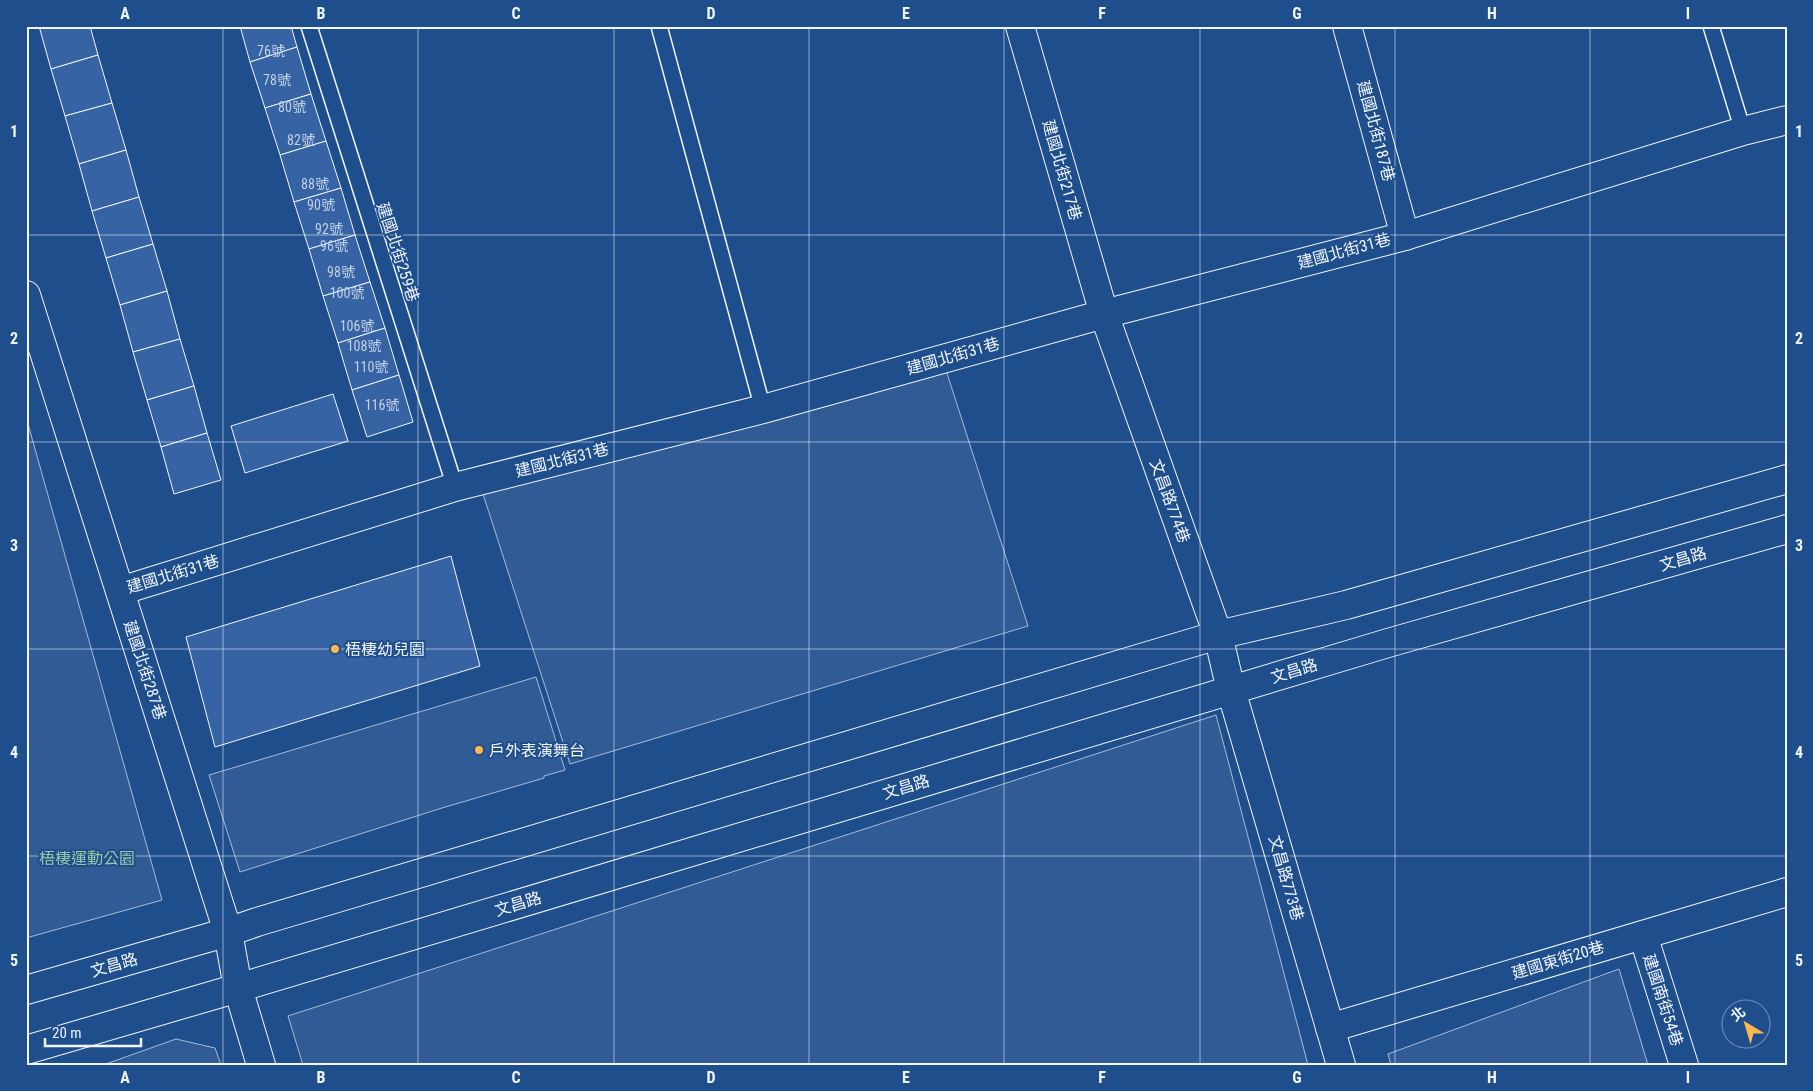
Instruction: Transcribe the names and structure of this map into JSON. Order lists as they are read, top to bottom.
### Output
{
  "streets": {
    "street": [
      "建國北街187巷",
      "建國北街217巷",
      "建國北街31巷",
      "文昌路774巷",
      "文昌路",
      "建國北街287巷",
      "文昌路773巷",
      "建國東街20巷",
      "建國南街54巷"
    ],
    "lane": ["建國北街259巷"]
  },
  "crossings": [
    ["建國北街187巷", "建國北街31巷"],
    ["建國北街217巷", "建國北街31巷"],
    ["建國北街217巷", "文昌路774巷"],
    ["建國北街31巷", "建國北街259巷"],
    ["建國北街31巷", "文昌路774巷"],
    ["建國北街31巷", "建國北街287巷"],
    ["文昌路774巷", "文昌路"],
    ["文昌路774巷", "文昌路773巷"],
    ["文昌路", "建國北街287巷"],
    ["文昌路", "文昌路773巷"],
    ["文昌路773巷", "建國東街20巷"],
    ["建國東街20巷", "建國南街54巷"]
  ],
  "parks": ["梧棲運動公園"],
  "places": ["梧棲幼兒園", "戶外表演舞台"],
  "house_numbers": [
    "76號",
    "78號",
    "80號",
    "82號",
    "88號",
    "90號",
    "92號",
    "96號",
    "98號",
    "100號",
    "106號",
    "108號",
    "110號",
    "116號"
  ],
  "scale_bar": "20 m",
  "north": "top left",
  "grid": {
    "columns": [
      "A",
      "B",
      "C",
      "D",
      "E",
      "F",
      "G",
      "H",
      "I"
    ],
    "rows": [
      "1",
      "2",
      "3",
      "4",
      "5"
    ]
  }
}
